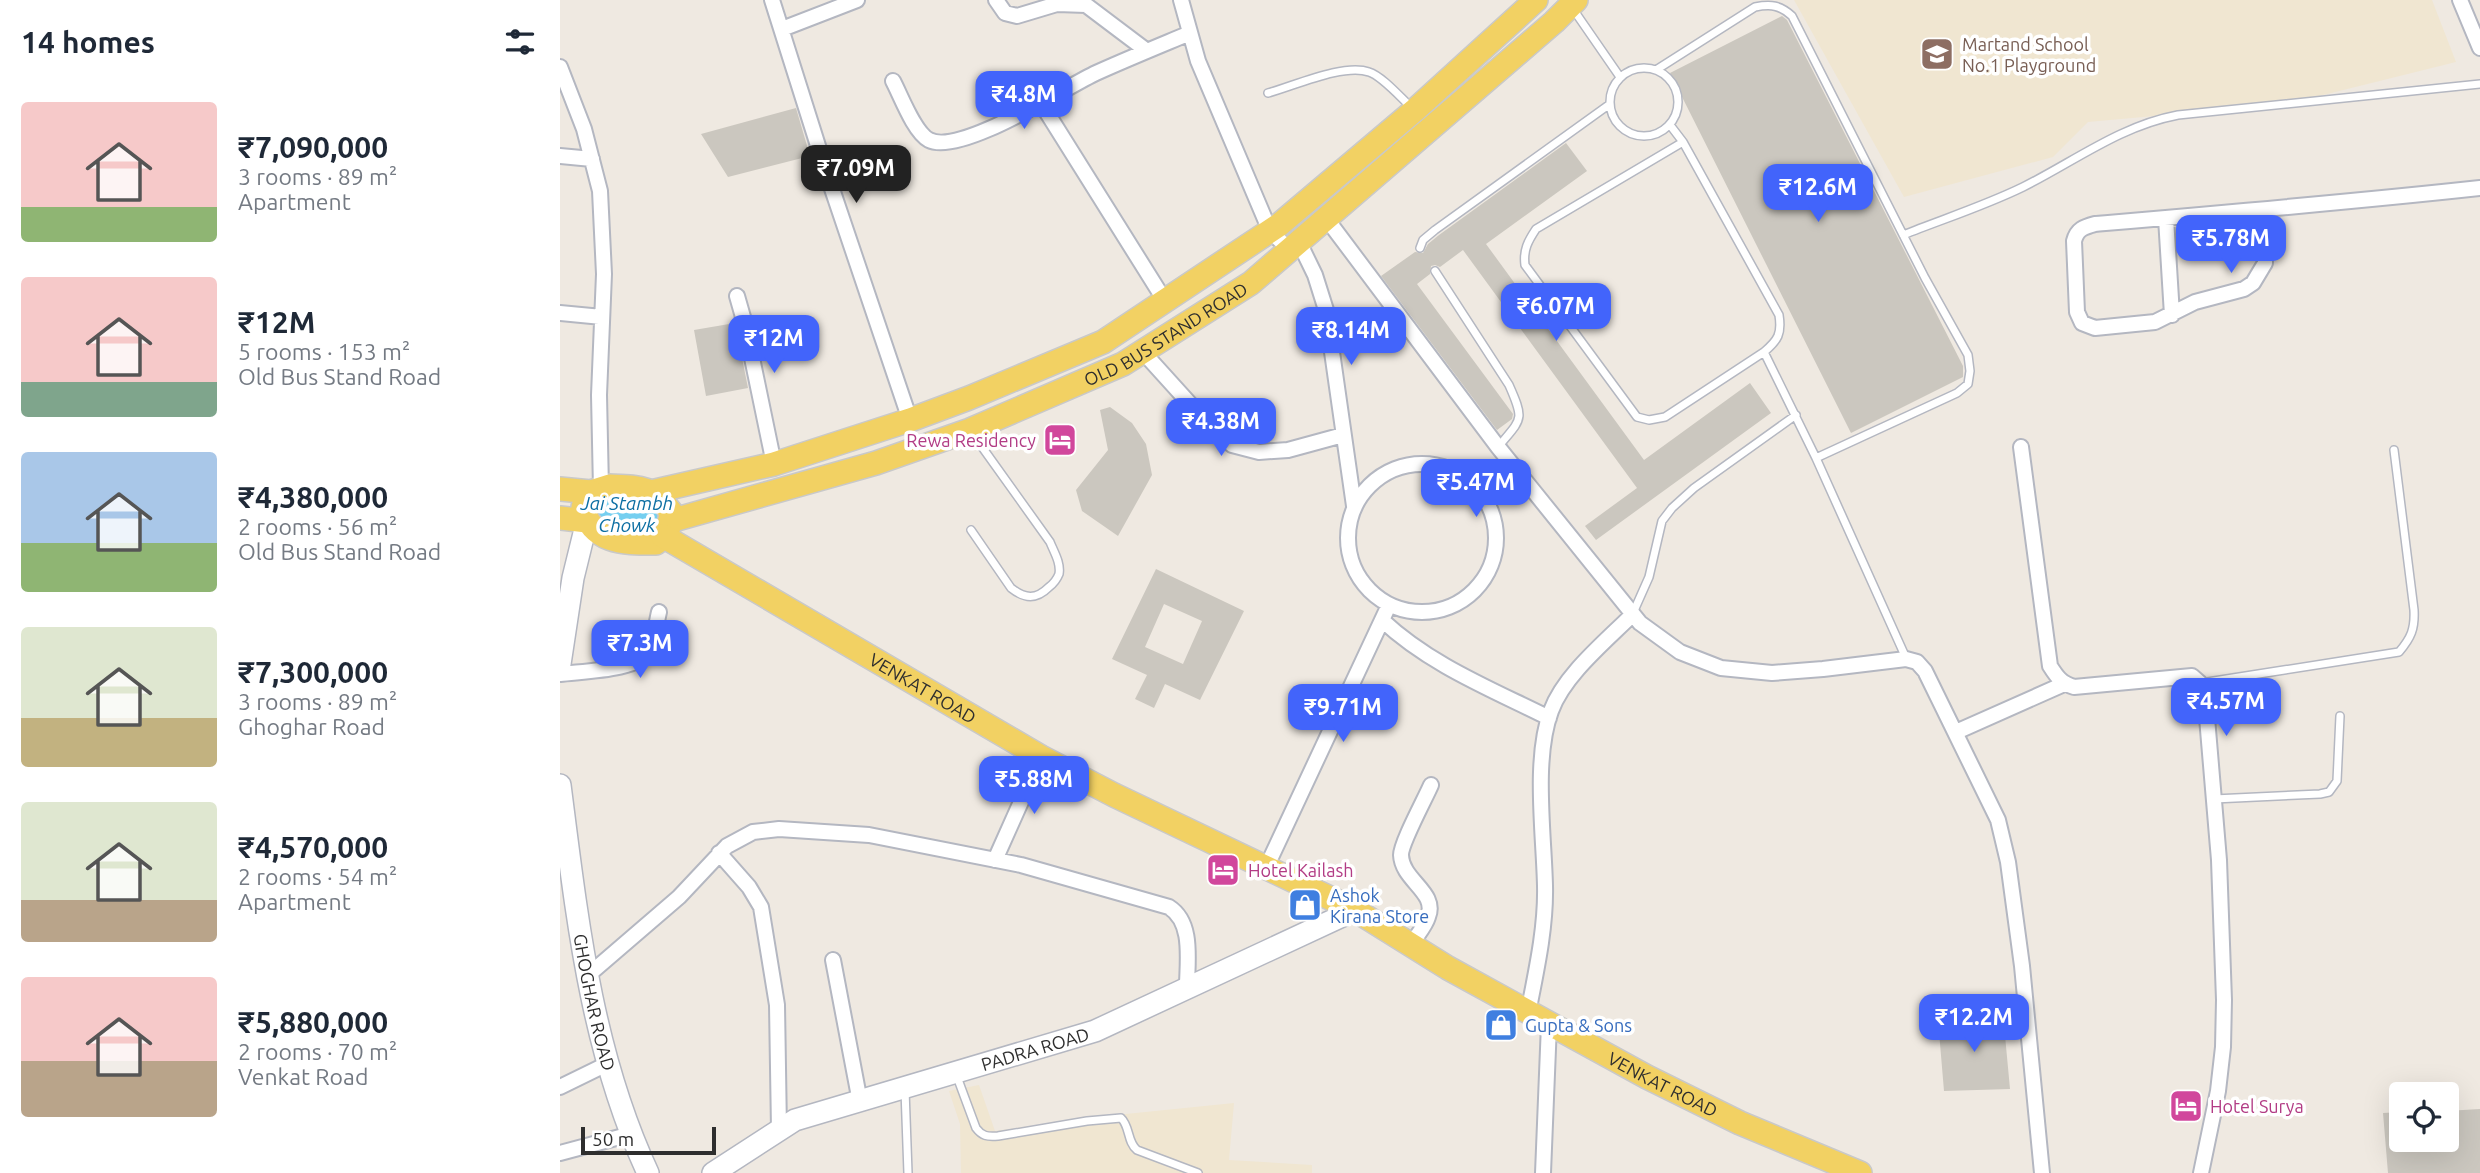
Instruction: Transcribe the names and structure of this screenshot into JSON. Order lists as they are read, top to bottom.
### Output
{
  "streets": {
    "main road": ["OLD BUS STAND ROAD", "VENKAT ROAD"],
    "street": ["GHOGHAR ROAD", "PADRA ROAD"]
  },
  "crossings": [
    ["OLD BUS STAND ROAD", "VENKAT ROAD"],
    ["VENKAT ROAD", "PADRA ROAD"]
  ],
  "water": ["Jai Stambh Chowk"],
  "places": {
    "school or university": ["Martand School No.1 Playground"],
    "hotel": ["Rewa Residency", "Hotel Kailash", "Hotel Surya"],
    "shop": ["Ashok Kirana Store", "Gupta & Sons"]
  },
  "scale_bar": "50 m",
  "page": {
    "heading": "14 homes",
    "price": [
      "₹4.8M",
      "₹7.09M",
      "₹12.6M",
      "₹5.78M",
      "₹6.07M",
      "₹8.14M",
      "₹12M",
      "₹4.38M",
      "₹5.47M",
      "₹7.3M",
      "₹4.57M",
      "₹9.71M",
      "₹5.88M",
      "₹12.2M"
    ],
    "list": [
      {
        "name": "₹7,090,000",
        "note": "3 rooms · 89 m² · Apartment"
      },
      {
        "name": "₹12M",
        "note": "5 rooms · 153 m² · Old Bus Stand Road"
      },
      {
        "name": "₹4,380,000",
        "note": "2 rooms · 56 m² · Old Bus Stand Road"
      },
      {
        "name": "₹7,300,000",
        "note": "3 rooms · 89 m² · Ghoghar Road"
      },
      {
        "name": "₹4,570,000",
        "note": "2 rooms · 54 m² · Apartment"
      },
      {
        "name": "₹5,880,000",
        "note": "2 rooms · 70 m² · Venkat Road"
      }
    ],
    "scale": "50 m"
  }
}
